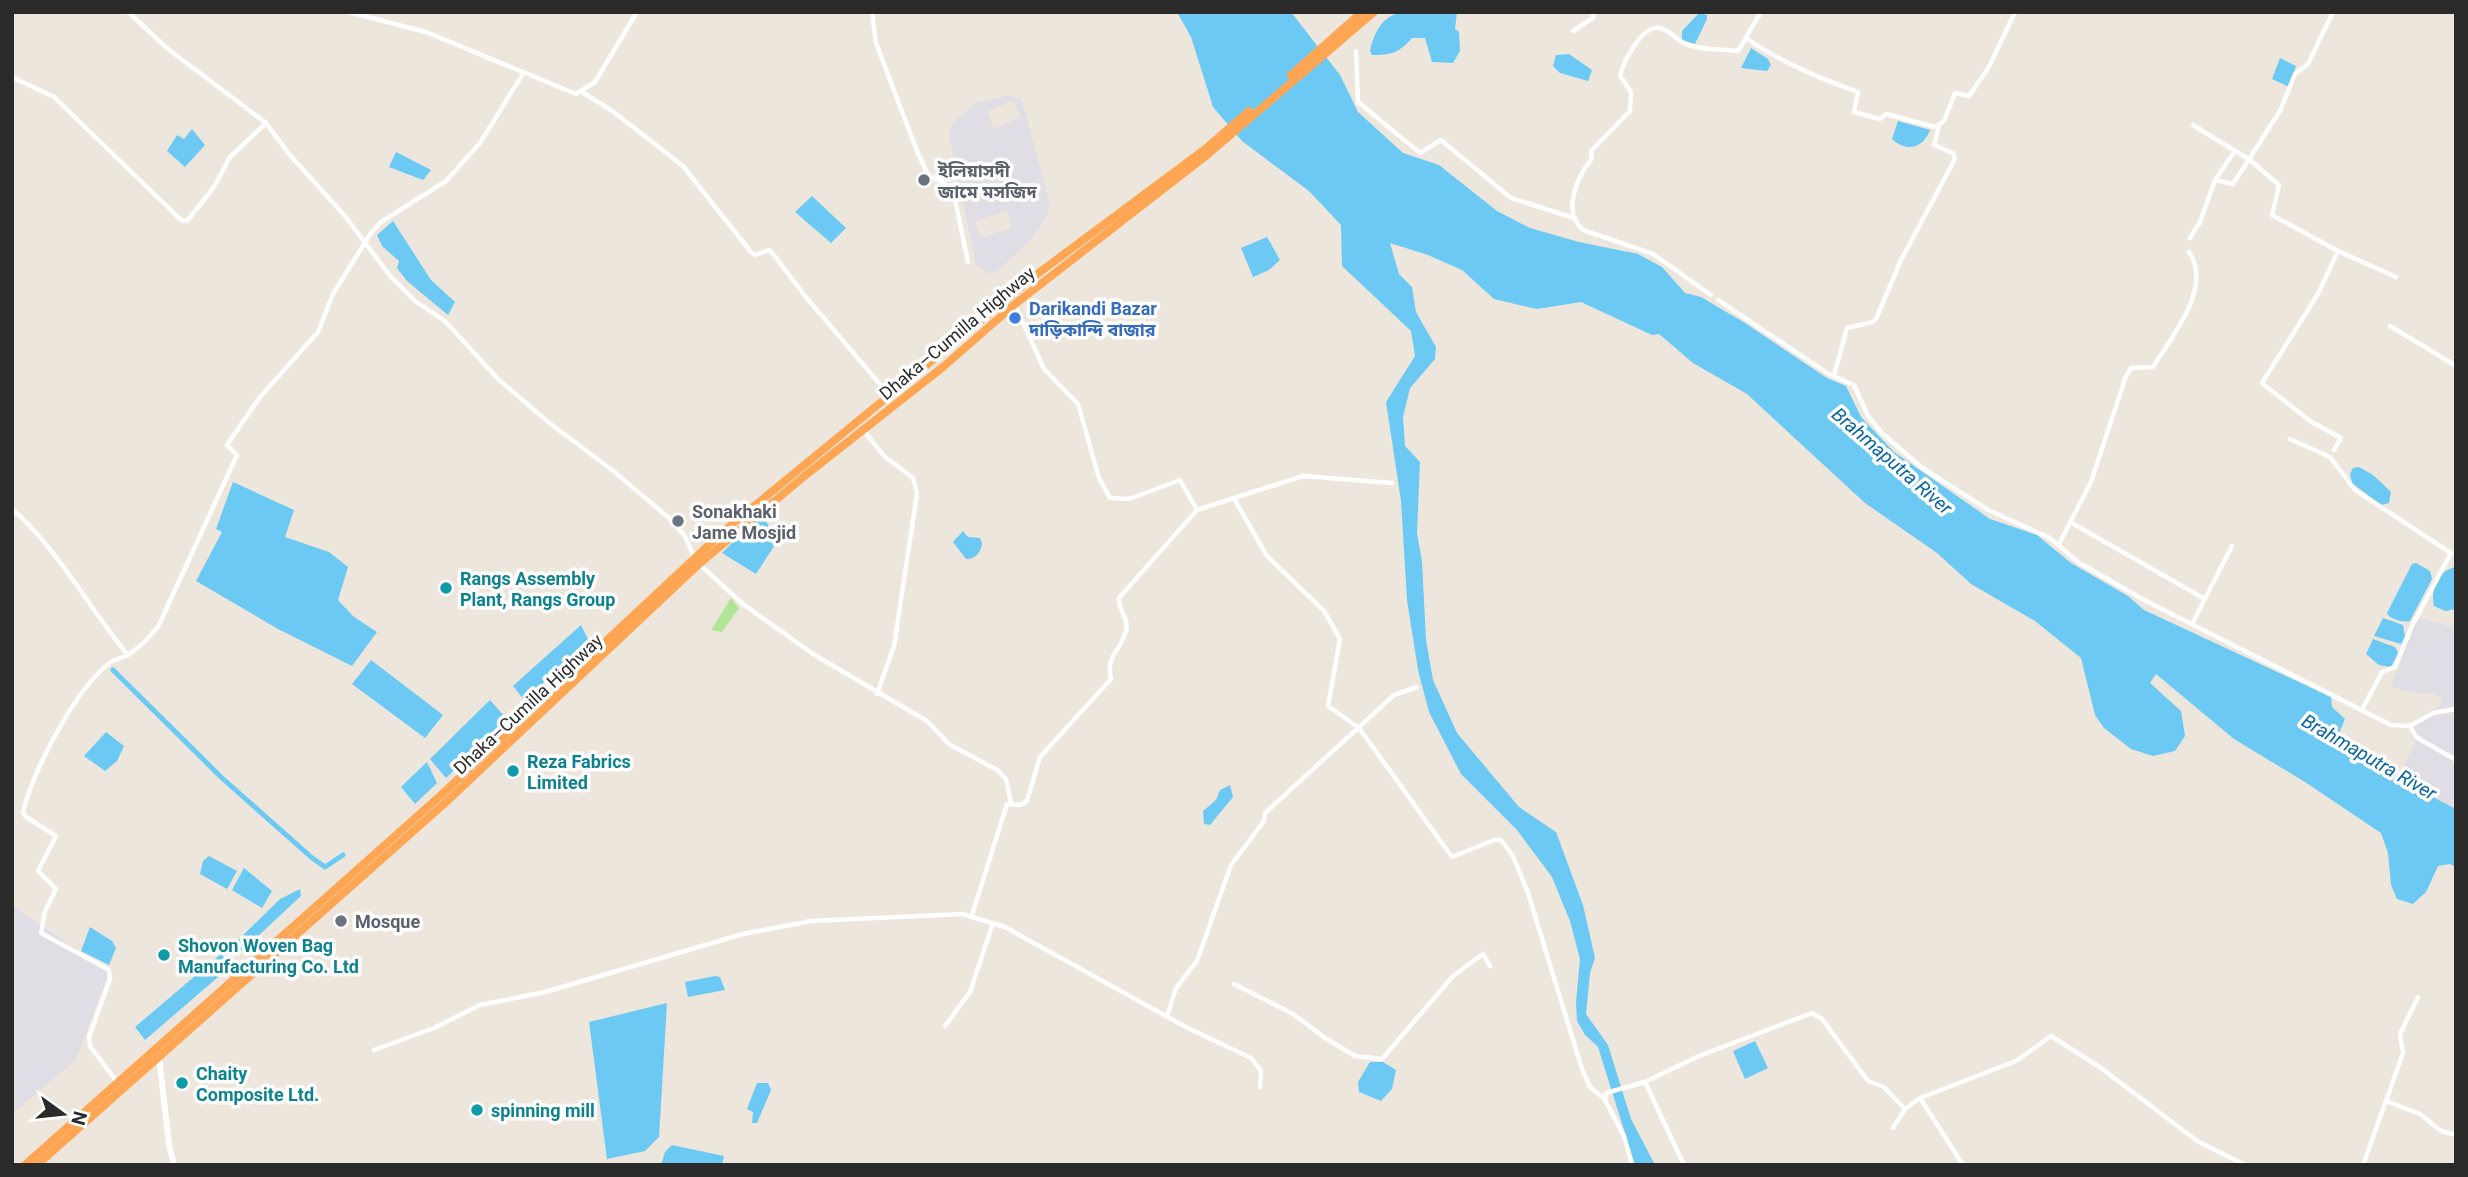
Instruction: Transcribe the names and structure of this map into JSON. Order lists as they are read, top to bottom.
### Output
{
  "streets": {
    "highway": ["Dhaka–Cumilla Highway"]
  },
  "water": ["Brahmaputra River"],
  "places": [
    "ইলিয়াসদী জামে মসজিদ",
    "Darikandi Bazar দাড়িকান্দি বাজার",
    "Sonakhaki Jame Mosjid",
    "Rangs Assembly Plant, Rangs Group",
    "Reza Fabrics Limited",
    "Mosque",
    "Shovon Woven Bag Manufacturing Co. Ltd",
    "Chaity Composite Ltd.",
    "spinning mill"
  ],
  "north": "right"
}
